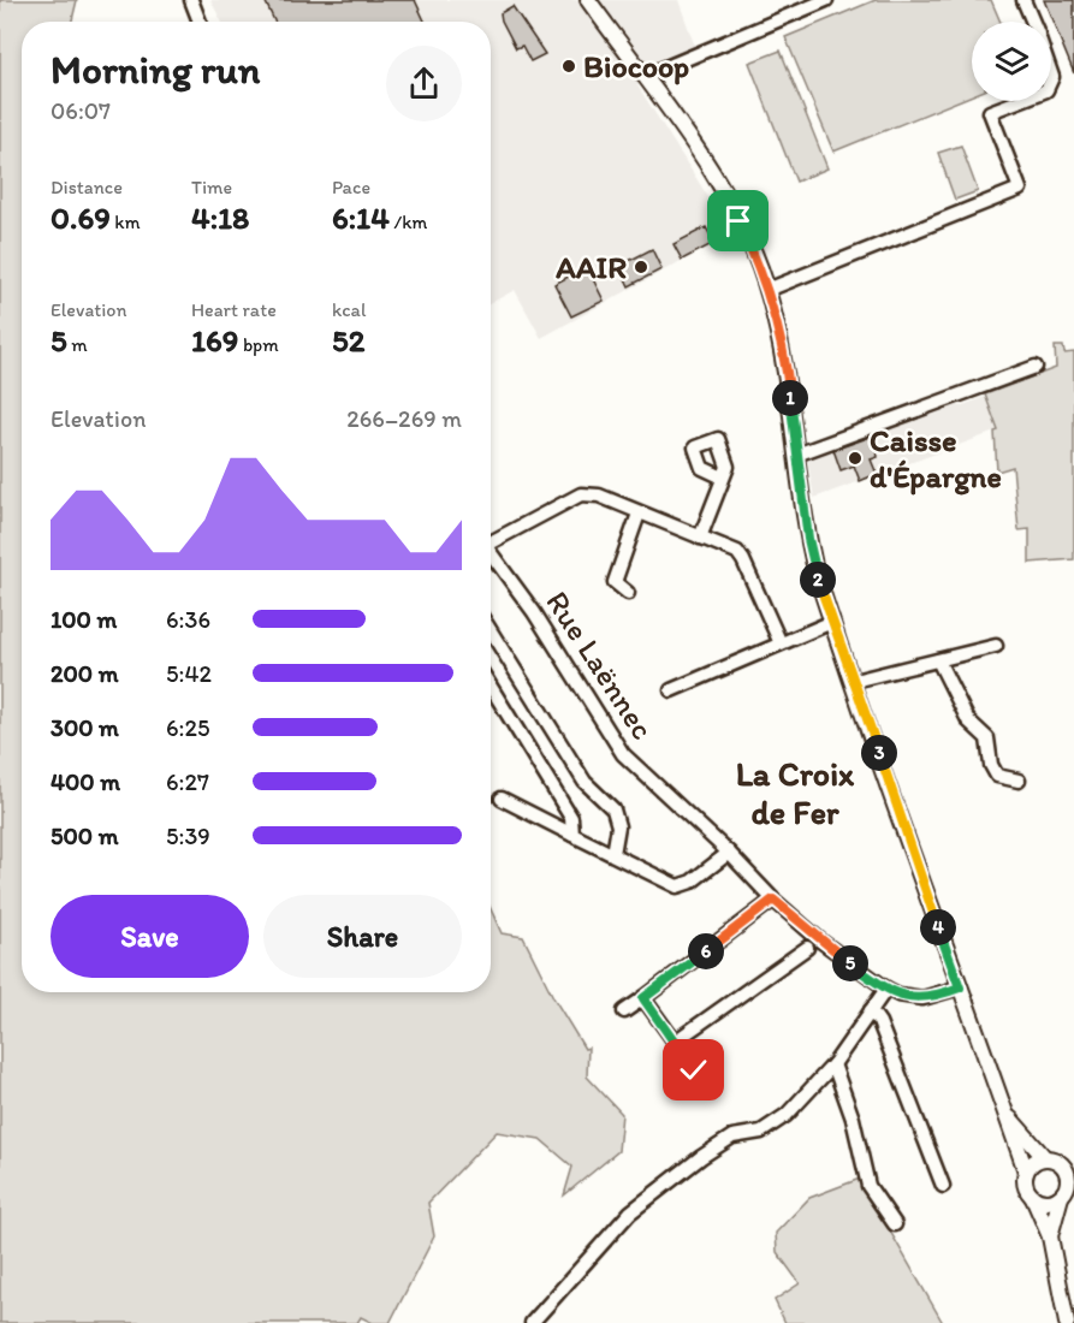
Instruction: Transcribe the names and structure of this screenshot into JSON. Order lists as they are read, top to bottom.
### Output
{
  "streets": {
    "street": ["Rue Laënnec"]
  },
  "districts": ["La Croix de Fer"],
  "places": ["Biocoop", "AAIR", "Caisse d'Épargne"],
  "page": {
    "heading": ["Morning run", "06:07"],
    "stats": [
      ["Distance", "0.69 km"],
      ["Time", "4:18"],
      ["Pace", "6:14 /km"],
      ["Elevation", "5 m"],
      ["Heart rate", "169 bpm"],
      ["kcal", "52"]
    ],
    "pins": [
      "1",
      "2",
      "3",
      "4",
      "6",
      "5"
    ],
    "chart": ["Elevation", "266–269 m"],
    "list": [
      {
        "name": "100 m",
        "note": "6:36"
      },
      {
        "name": "200 m",
        "note": "5:42"
      },
      {
        "name": "300 m",
        "note": "6:25"
      },
      {
        "name": "400 m",
        "note": "6:27"
      },
      {
        "name": "500 m",
        "note": "5:39"
      }
    ],
    "buttons": ["Save", "Share"]
  }
}
